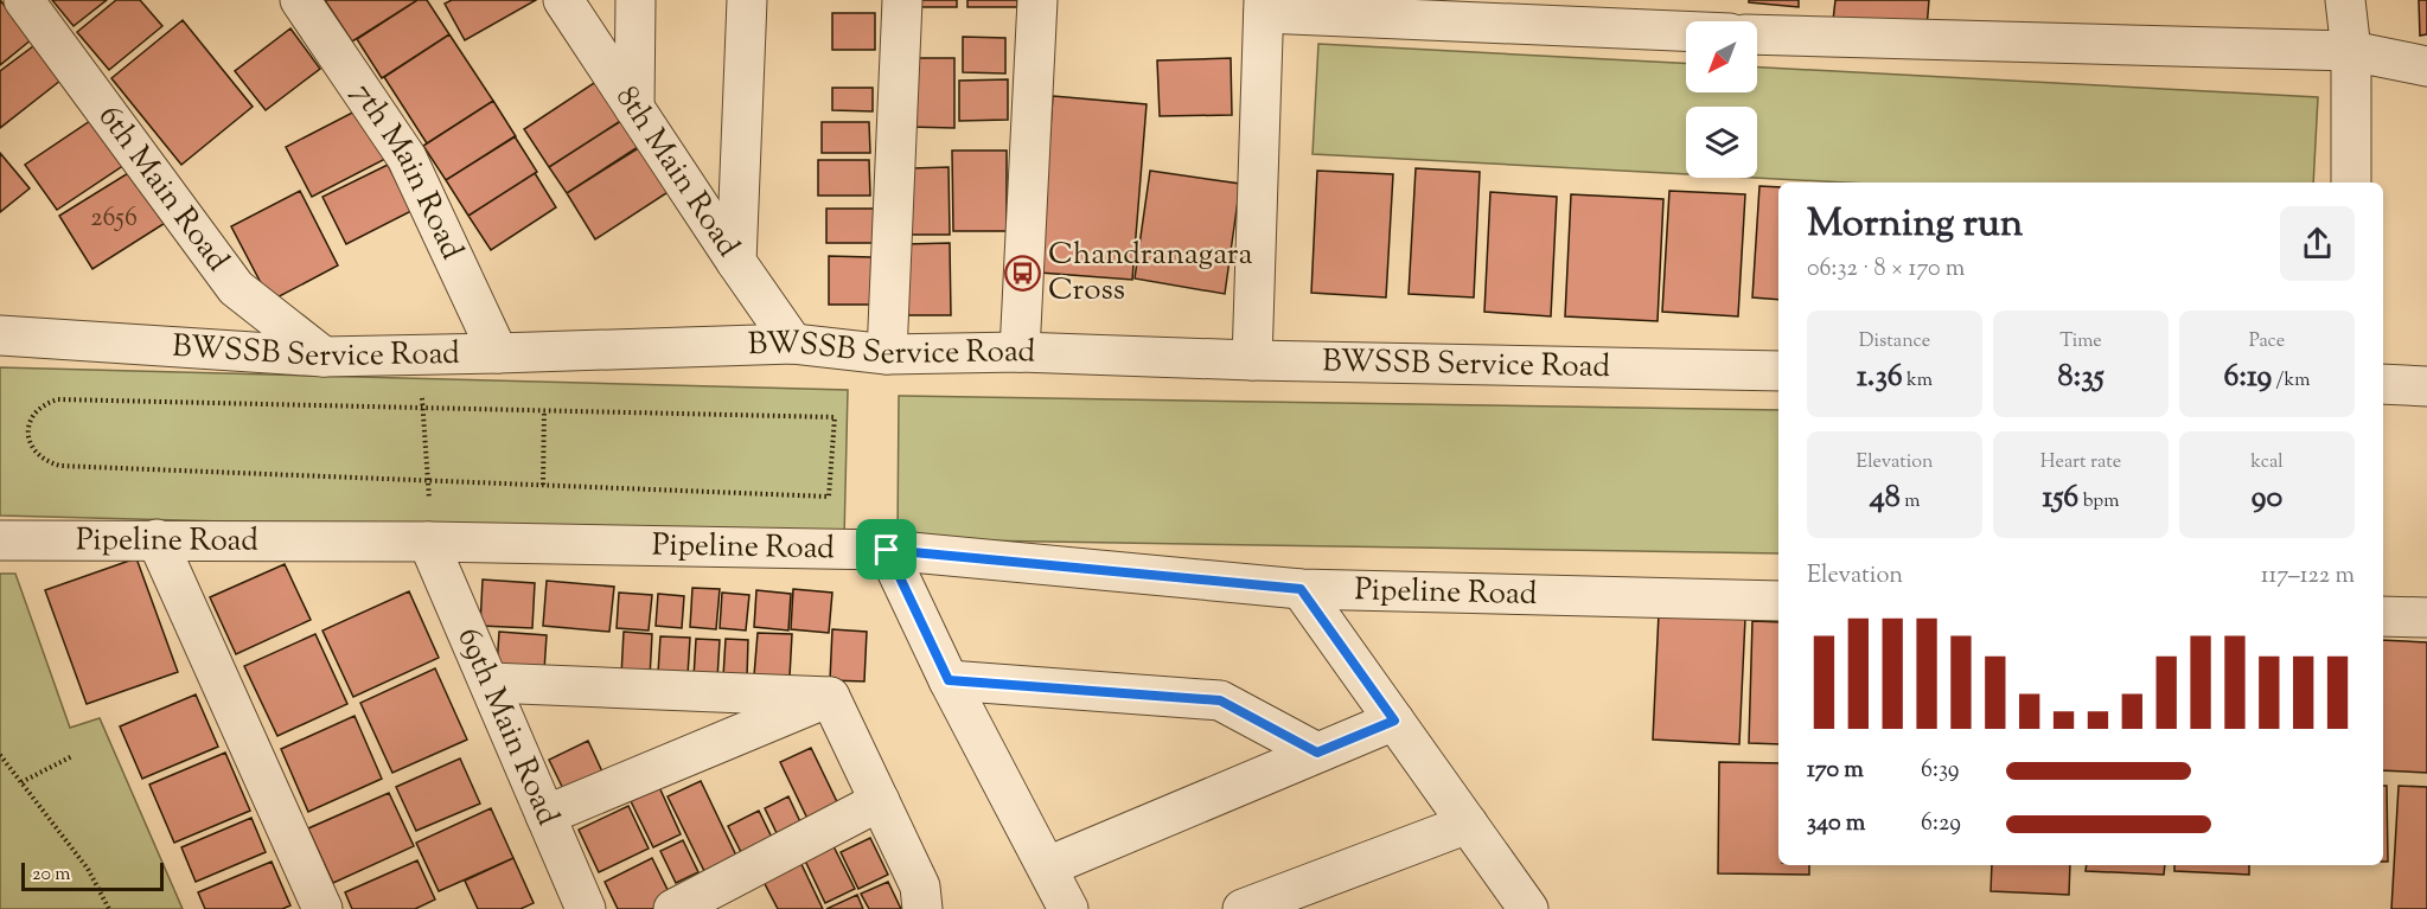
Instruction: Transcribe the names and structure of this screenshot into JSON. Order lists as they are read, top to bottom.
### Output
{
  "streets": {
    "street": [
      "7th Main Road",
      "8th Main Road",
      "6th Main Road",
      "BWSSB Service Road",
      "Pipeline Road",
      "69th Main Road"
    ]
  },
  "crossings": [
    ["7th Main Road", "BWSSB Service Road"],
    ["8th Main Road", "BWSSB Service Road"],
    ["6th Main Road", "BWSSB Service Road"],
    ["Pipeline Road", "69th Main Road"]
  ],
  "places": {
    "bus stop": ["Chandranagara Cross"]
  },
  "house_numbers": ["2656"],
  "scale_bar": "20 m",
  "north": "bottom left",
  "page": {
    "heading": ["Morning run", "06:32 · 8 × 170 m"],
    "stats": [
      ["Distance", "1.36 km"],
      ["Time", "8:35"],
      ["Pace", "6:19 /km"],
      ["Elevation", "48 m"],
      ["Heart rate", "156 bpm"],
      ["kcal", "90"]
    ],
    "chart": ["Elevation", "117–122 m"],
    "list": [
      {
        "name": "170 m",
        "note": "6:39"
      },
      {
        "name": "340 m",
        "note": "6:29"
      }
    ],
    "scale": "20 m"
  }
}
